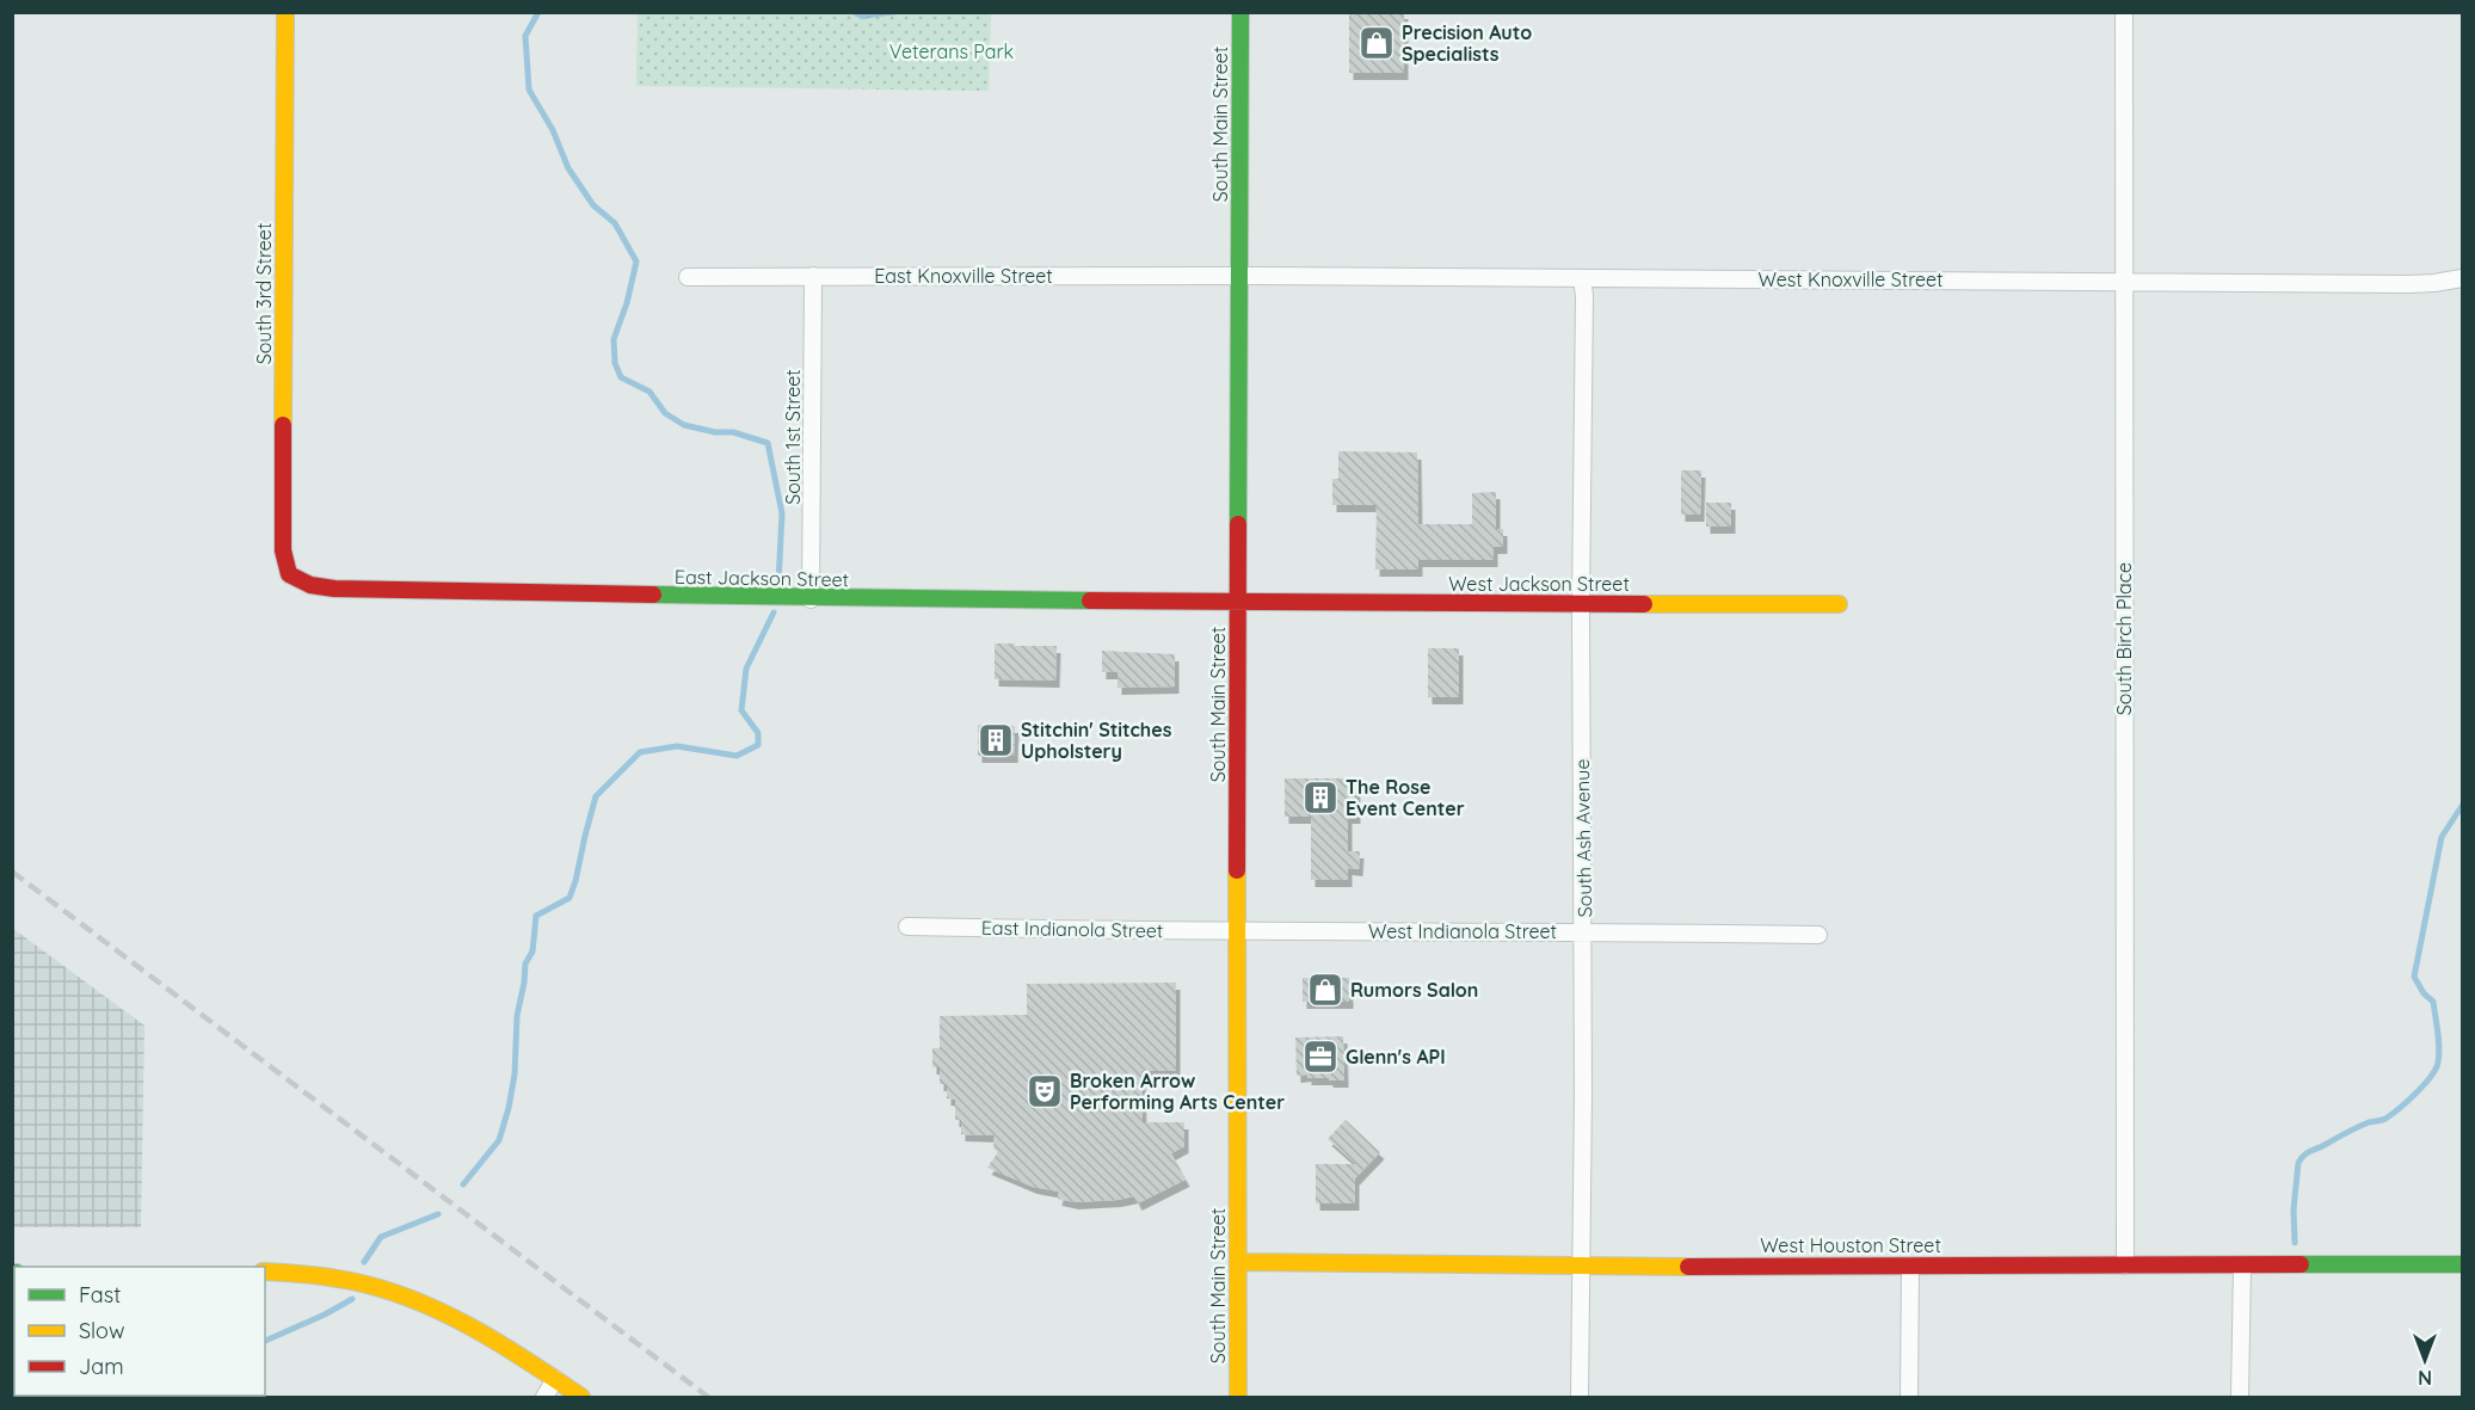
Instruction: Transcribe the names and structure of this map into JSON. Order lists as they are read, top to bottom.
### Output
{
  "streets": {
    "street": [
      "South Main Street",
      "East Knoxville Street",
      "West Knoxville Street",
      "South 3rd Street",
      "South 1st Street",
      "East Jackson Street",
      "West Jackson Street",
      "South Birch Place",
      "South Ash Avenue",
      "East Indianola Street",
      "West Indianola Street",
      "West Houston Street"
    ]
  },
  "crossings": [
    ["South Main Street", "East Knoxville Street"],
    ["South Main Street", "West Knoxville Street"],
    ["South Main Street", "East Jackson Street"],
    ["South Main Street", "West Jackson Street"],
    ["South Main Street", "East Indianola Street"],
    ["South Main Street", "West Indianola Street"],
    ["South Main Street", "West Houston Street"],
    ["East Knoxville Street", "West Knoxville Street"],
    ["East Knoxville Street", "South 1st Street"],
    ["West Knoxville Street", "South Birch Place"],
    ["West Knoxville Street", "South Ash Avenue"],
    ["South 3rd Street", "East Jackson Street"],
    ["South 1st Street", "East Jackson Street"],
    ["East Jackson Street", "West Jackson Street"],
    ["West Jackson Street", "South Ash Avenue"],
    ["South Birch Place", "West Houston Street"],
    ["South Ash Avenue", "West Indianola Street"],
    ["South Ash Avenue", "West Houston Street"],
    ["East Indianola Street", "West Indianola Street"]
  ],
  "parks": ["Veterans Park"],
  "places": {
    "shop": ["Precision Auto Specialists", "Rumors Salon"],
    "building": ["Stitchin' Stitches Upholstery", "The Rose Event Center"],
    "office": ["Glenn's API"],
    "theatre": ["Broken Arrow Performing Arts Center"]
  },
  "legend": ["Fast", "Slow", "Jam"],
  "north": "bottom"
}
